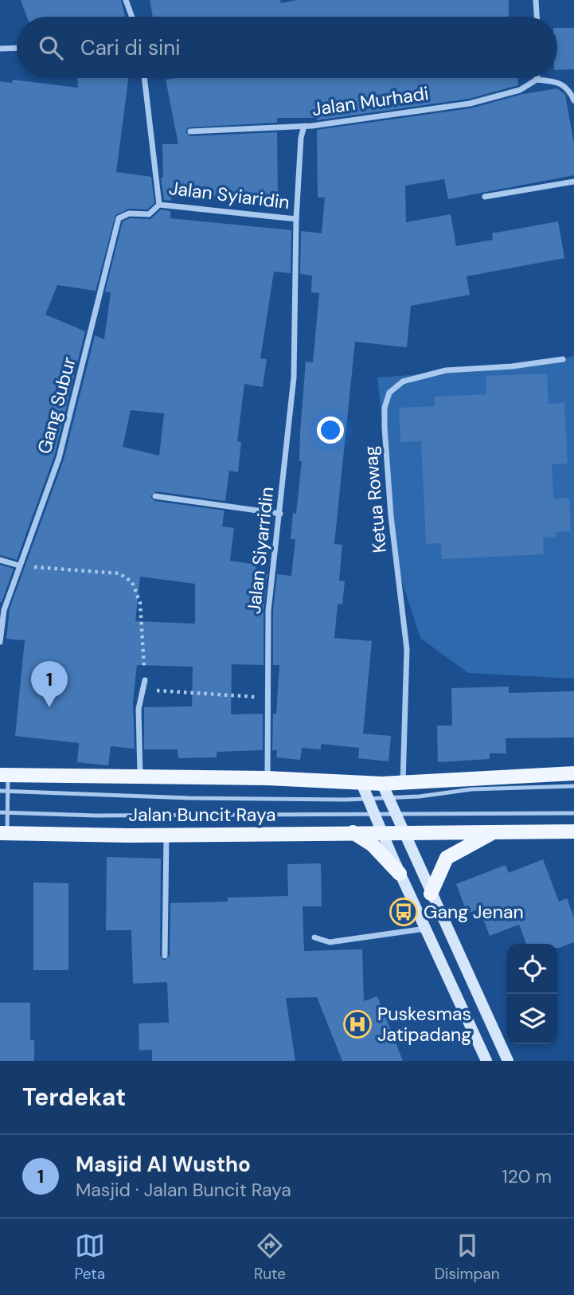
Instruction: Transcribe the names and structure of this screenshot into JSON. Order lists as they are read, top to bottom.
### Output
{
  "streets": {
    "main road": ["Jalan Buncit Raya"],
    "street": [
      "Jalan Murhadi",
      "Jalan Syiaridin",
      "Gang Subur",
      "Ketua Rowag",
      "Jalan Siyarridin"
    ]
  },
  "crossings": [
    ["Jalan Murhadi", "Jalan Syiaridin"],
    ["Jalan Murhadi", "Jalan Siyarridin"],
    ["Jalan Syiaridin", "Gang Subur"],
    ["Ketua Rowag", "Jalan Buncit Raya"],
    ["Jalan Siyarridin", "Jalan Buncit Raya"]
  ],
  "places": {
    "bus stop": ["Gang Jenan"],
    "hospital": ["Puskesmas Jatipadang"]
  },
  "page": {
    "search": "Cari di sini",
    "pins": "1",
    "heading": "Terdekat",
    "list": [
      {
        "mark": "1",
        "name": "Masjid Al Wustho",
        "note": "Masjid · Jalan Buncit Raya",
        "value": "120 m"
      }
    ],
    "nav": ["Peta", "Rute", "Disimpan"]
  }
}
